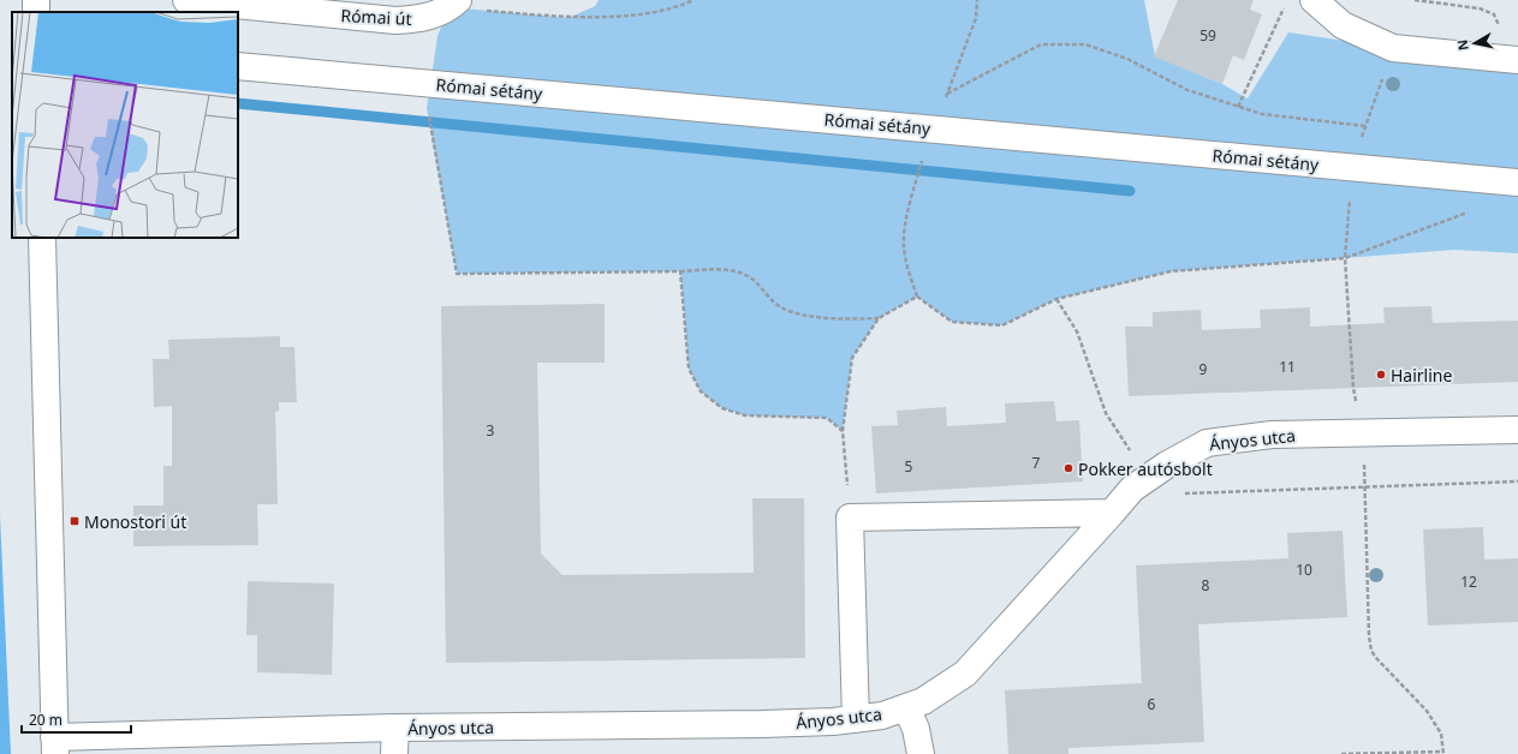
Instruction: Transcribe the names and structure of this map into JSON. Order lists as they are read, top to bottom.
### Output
{
  "streets": {
    "street": ["Római út", "Római sétány", "Ányos utca"]
  },
  "places": {
    "other": ["Hairline", "Pokker autósbolt"],
    "transit": ["Monostori út"]
  },
  "house_numbers": [
    "59",
    "11",
    "9",
    "3",
    "7",
    "5",
    "10",
    "12",
    "8",
    "6"
  ],
  "scale_bar": "20 m",
  "north": "left"
}
